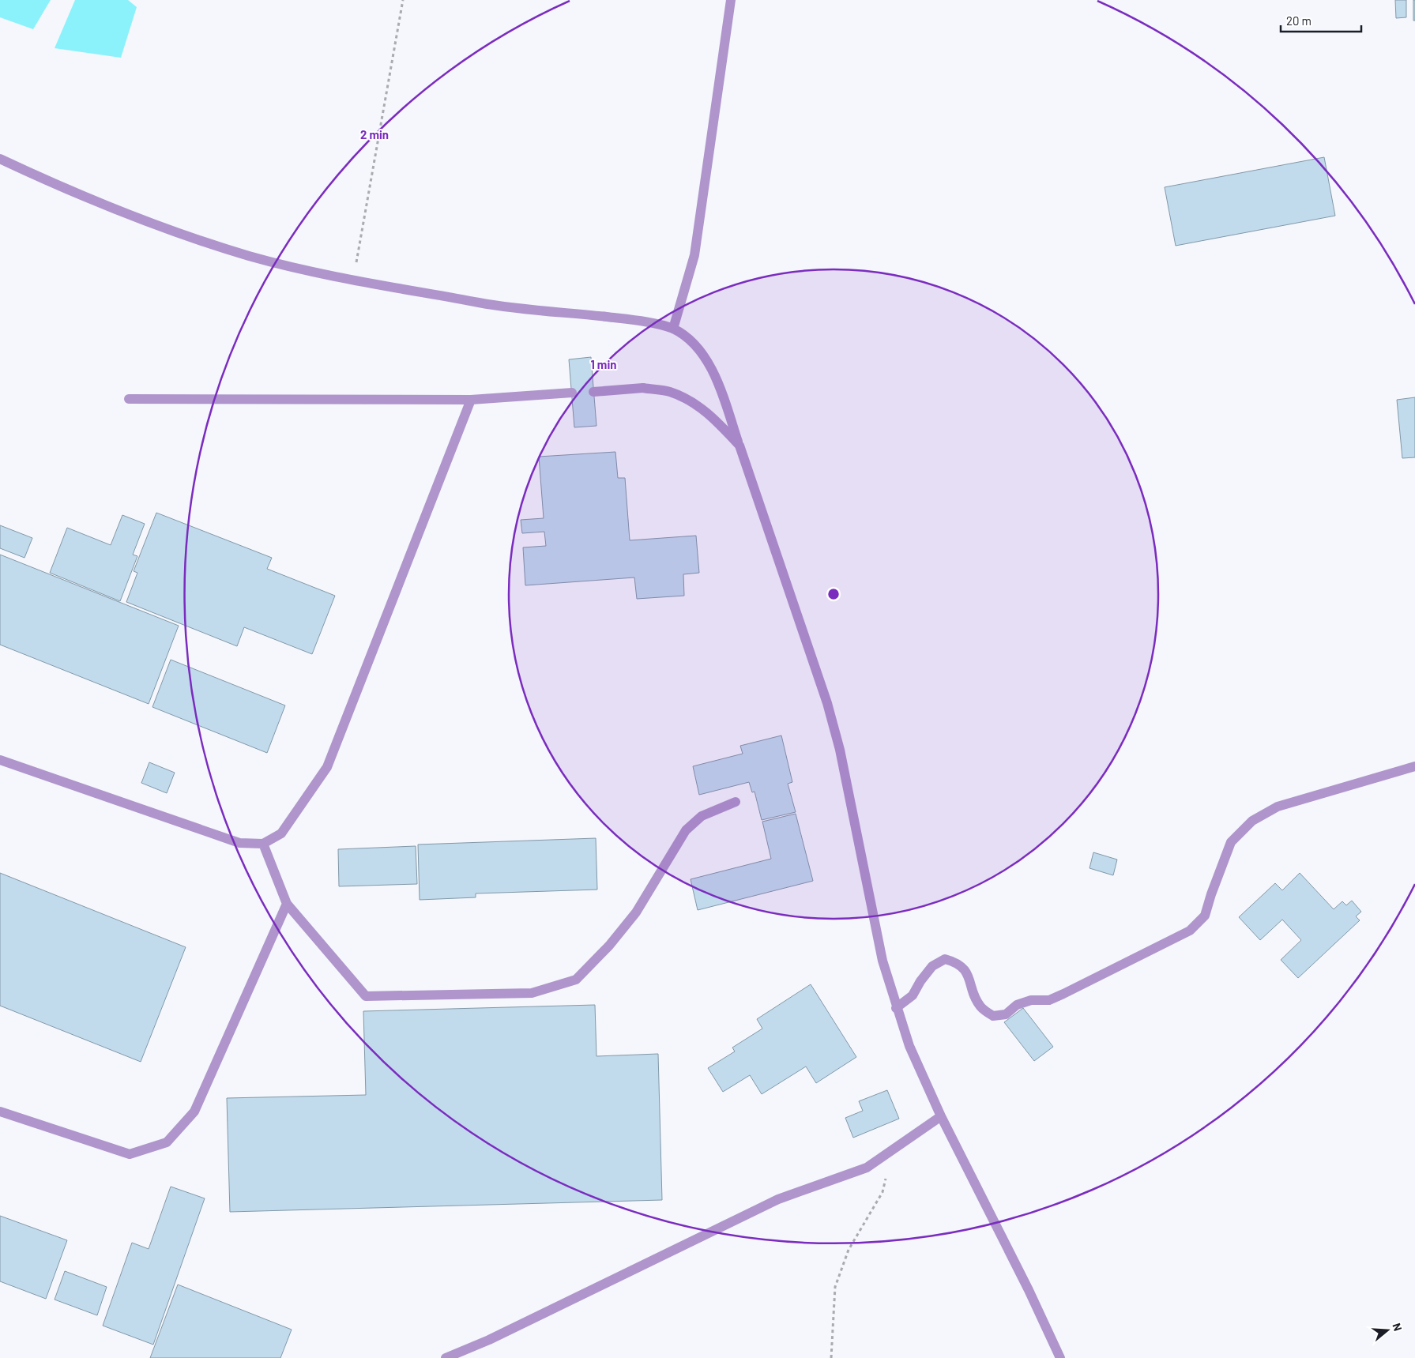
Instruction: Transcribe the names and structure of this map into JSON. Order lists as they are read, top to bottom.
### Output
{
  "scale_bar": "20 m",
  "north": "right",
  "rings": ["2 min", "1 min"]
}
